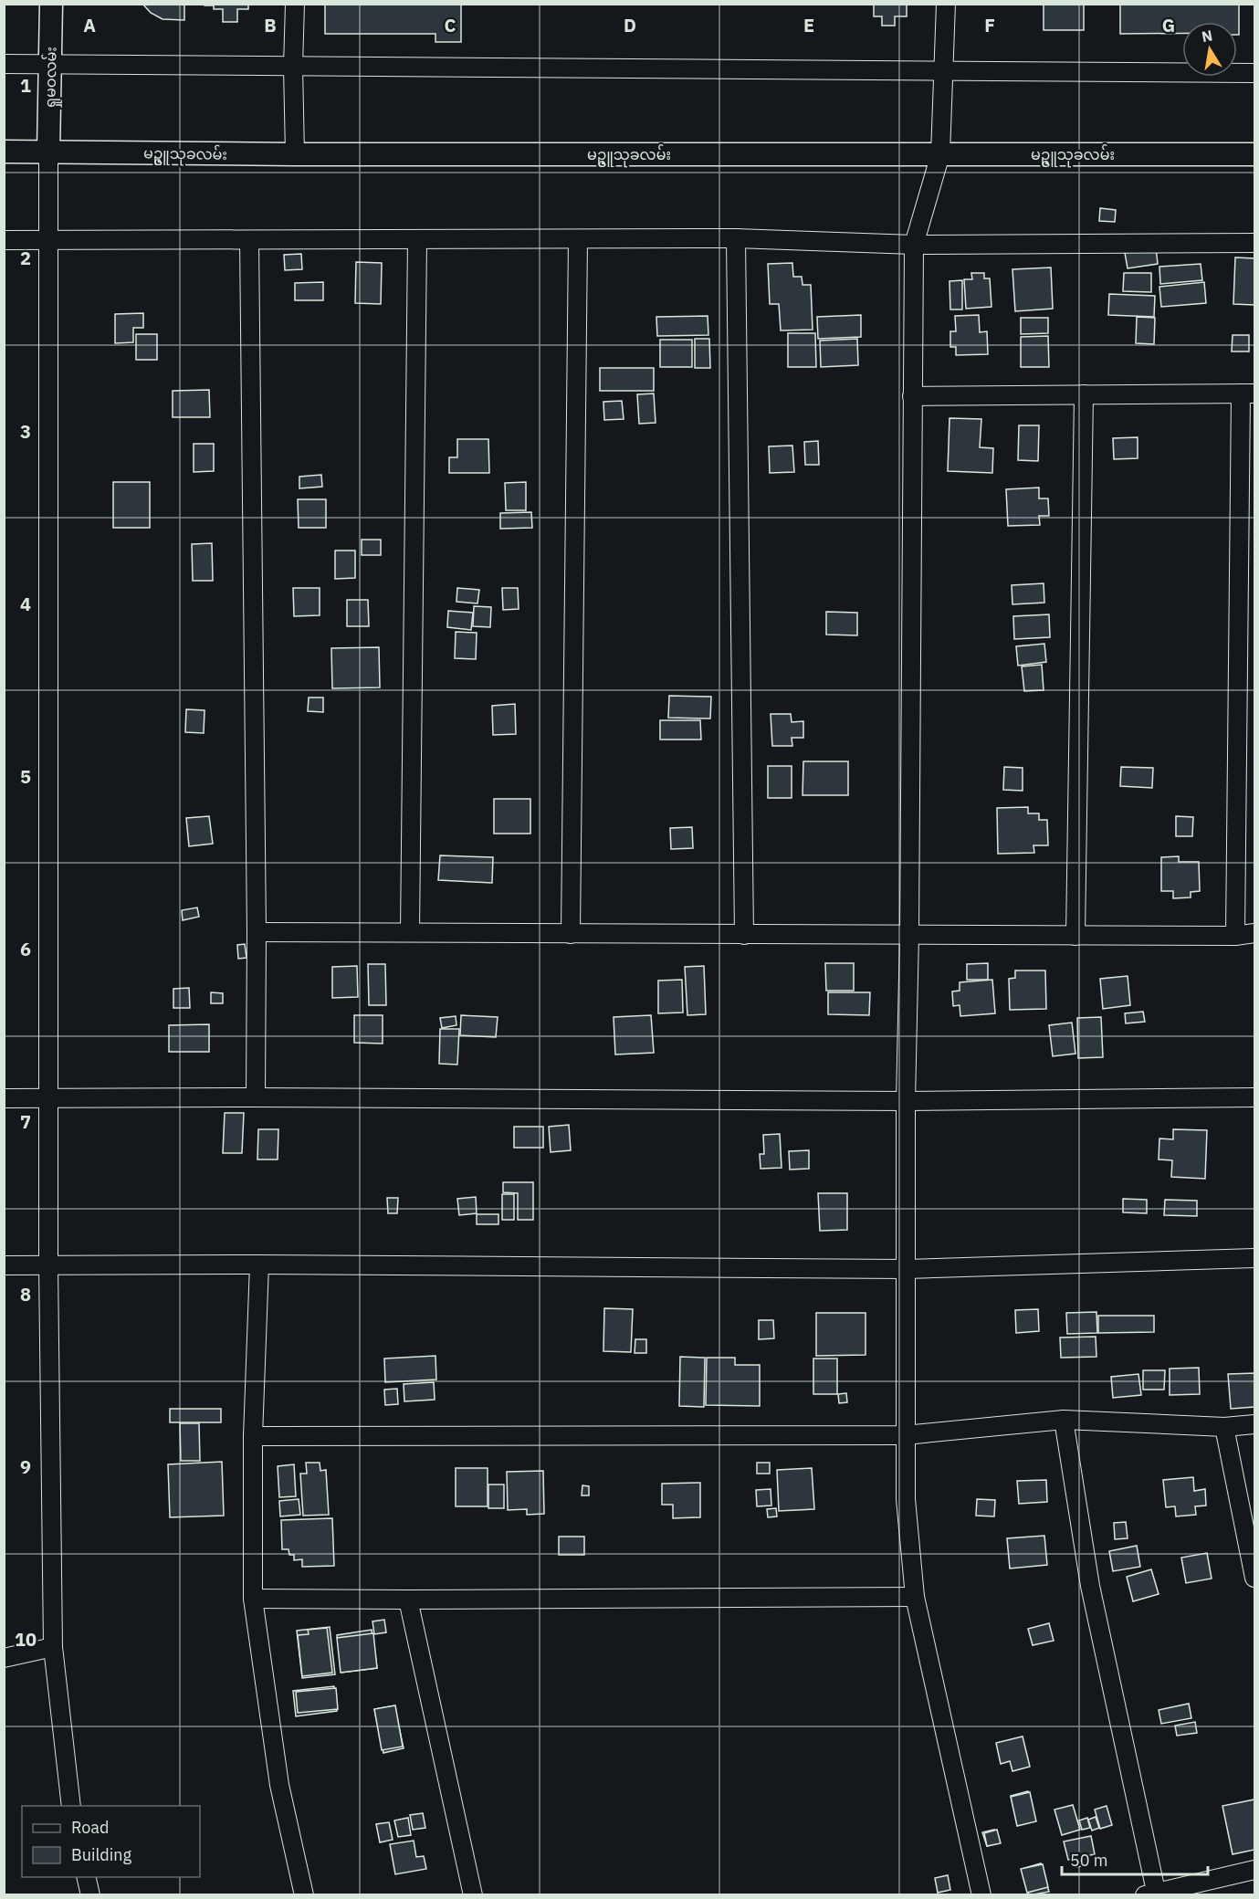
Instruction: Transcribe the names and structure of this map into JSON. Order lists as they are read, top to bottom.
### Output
{
  "streets": {
    "street": ["ရှုမဝလမ်း", "မဥ္ဇူသုခလမ်း"]
  },
  "crossings": [
    ["ရှုမဝလမ်း", "မဥ္ဇူသုခလမ်း"]
  ],
  "legend": ["Road", "Building"],
  "scale_bar": "50 m",
  "north": "top",
  "grid": {
    "columns": [
      "A",
      "B",
      "C",
      "D",
      "E",
      "F",
      "G"
    ],
    "rows": [
      "1",
      "2",
      "3",
      "4",
      "5",
      "6",
      "7",
      "8",
      "9",
      "10"
    ]
  }
}
